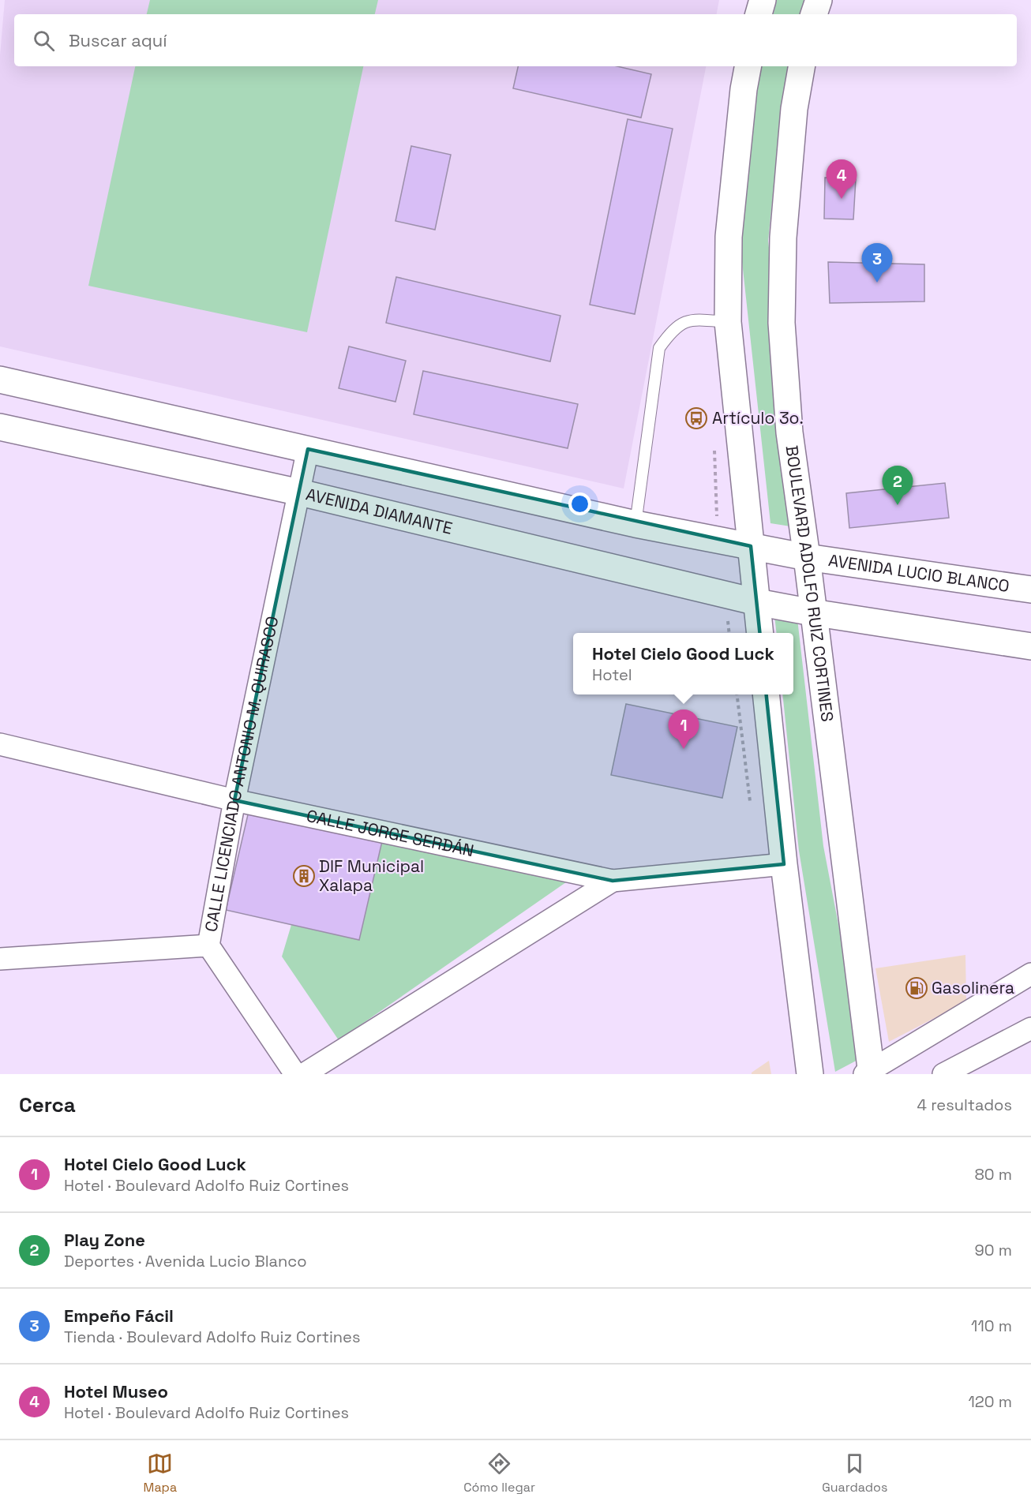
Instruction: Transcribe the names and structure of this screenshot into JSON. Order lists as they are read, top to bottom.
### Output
{
  "streets": {
    "main road": ["AVENIDA DIAMANTE", "AVENIDA LUCIO BLANCO", "BOULEVARD ADOLFO RUIZ CORTINES"],
    "street": ["CALLE LICENCIADO ANTONIO M. QUIRASCO", "CALLE JORGE SERDÁN"]
  },
  "crossings": [
    ["AVENIDA DIAMANTE", "CALLE LICENCIADO ANTONIO M. QUIRASCO"],
    ["AVENIDA LUCIO BLANCO", "BOULEVARD ADOLFO RUIZ CORTINES"],
    ["CALLE LICENCIADO ANTONIO M. QUIRASCO", "CALLE JORGE SERDÁN"]
  ],
  "places": {
    "bus stop": ["Artículo 3o."],
    "building": ["DIF Municipal Xalapa"],
    "fuel station": ["Gasolinera"]
  },
  "page": {
    "search": "Buscar aquí",
    "pins": [
      "4",
      "3",
      "2",
      "1"
    ],
    "popup": ["Hotel Cielo Good Luck", "Hotel"],
    "heading": ["Cerca", "4 resultados"],
    "list": [
      {
        "mark": "1",
        "name": "Hotel Cielo Good Luck",
        "note": "Hotel · Boulevard Adolfo Ruiz Cortines",
        "value": "80 m"
      },
      {
        "mark": "2",
        "name": "Play Zone",
        "note": "Deportes · Avenida Lucio Blanco",
        "value": "90 m"
      },
      {
        "mark": "3",
        "name": "Empeño Fácil",
        "note": "Tienda · Boulevard Adolfo Ruiz Cortines",
        "value": "110 m"
      },
      {
        "mark": "4",
        "name": "Hotel Museo",
        "note": "Hotel · Boulevard Adolfo Ruiz Cortines",
        "value": "120 m"
      }
    ],
    "nav": ["Mapa", "Cómo llegar", "Guardados"]
  }
}
